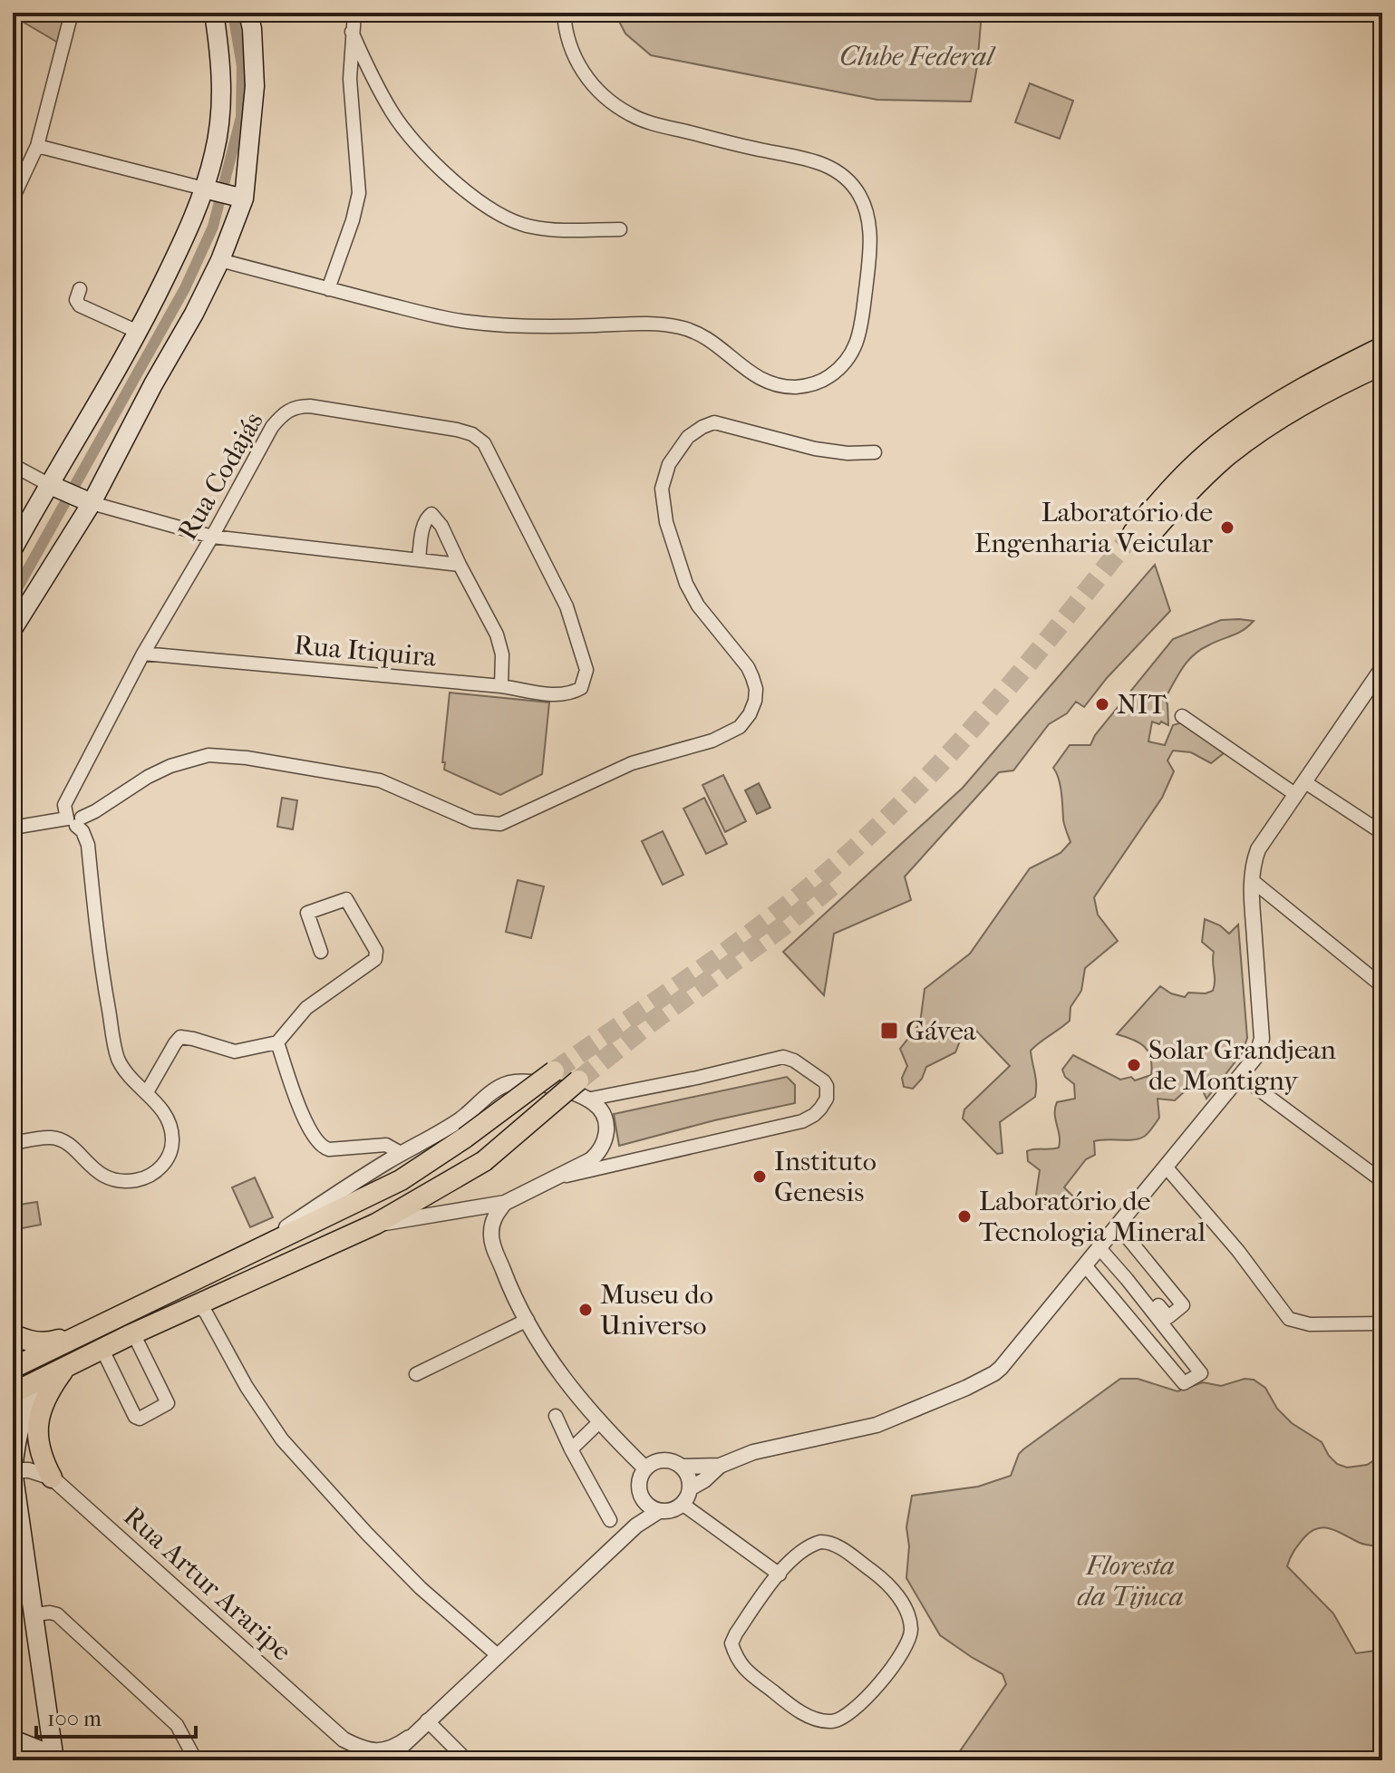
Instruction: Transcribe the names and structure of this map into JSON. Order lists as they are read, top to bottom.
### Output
{
  "streets": {
    "street": ["Rua Codajás", "Rua Itiquira", "Rua Artur Araripe"]
  },
  "crossings": [
    ["Rua Codajás", "Rua Itiquira"]
  ],
  "parks": ["Clube Federal", "Floresta da Tijuca"],
  "places": {
    "other": [
      "Laboratório de Engenharia Veicular",
      "NIT",
      "Solar Grandjean de Montigny",
      "Instituto Genesis",
      "Laboratório de Tecnologia Mineral",
      "Museu do Universo"
    ],
    "transit": ["Gávea"]
  },
  "scale_bar": "100 m"
}
